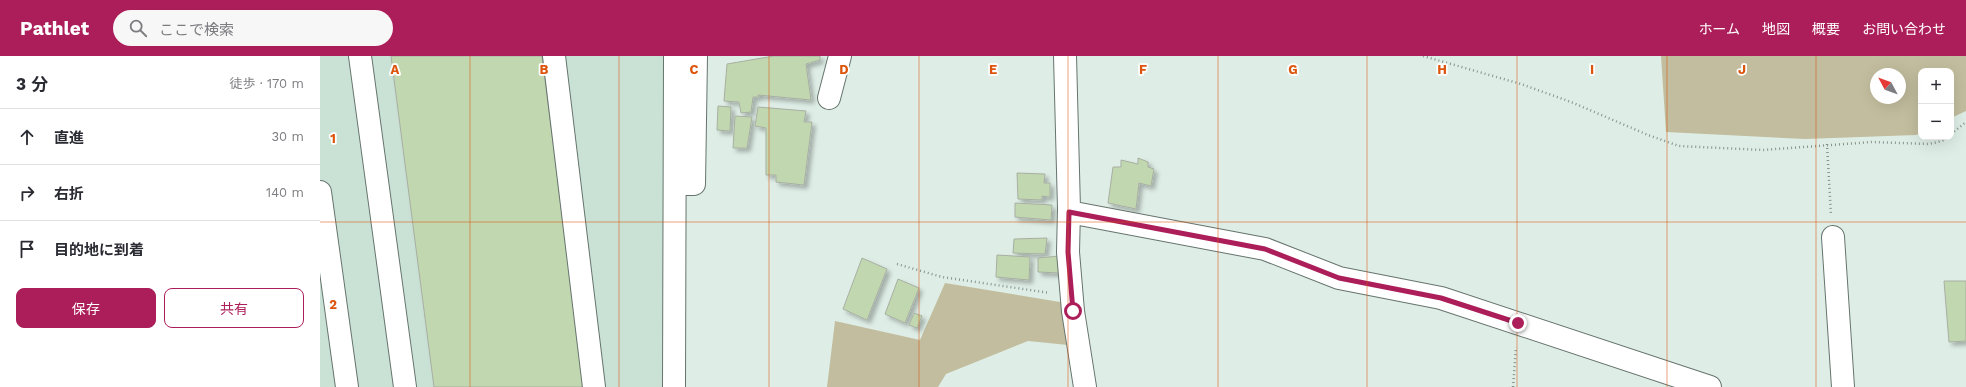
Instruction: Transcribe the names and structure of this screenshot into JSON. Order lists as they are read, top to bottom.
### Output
{
  "north": "top left",
  "page": {
    "header": "Pathlet",
    "search": "ここで検索",
    "nav": [
      "ホーム",
      "地図",
      "概要",
      "お問い合わせ"
    ],
    "heading": ["3 分", "徒歩 · 170 m"],
    "map_buttons": ["+", "−"],
    "list": [
      ["直進", "30 m"],
      ["右折", "140 m"],
      "目的地に到着"
    ],
    "buttons": ["保存", "共有"]
  },
  "grid": {
    "columns": [
      "A",
      "B",
      "C",
      "D",
      "E",
      "F",
      "G",
      "H",
      "I",
      "J"
    ],
    "rows": ["1", "2"]
  }
}
